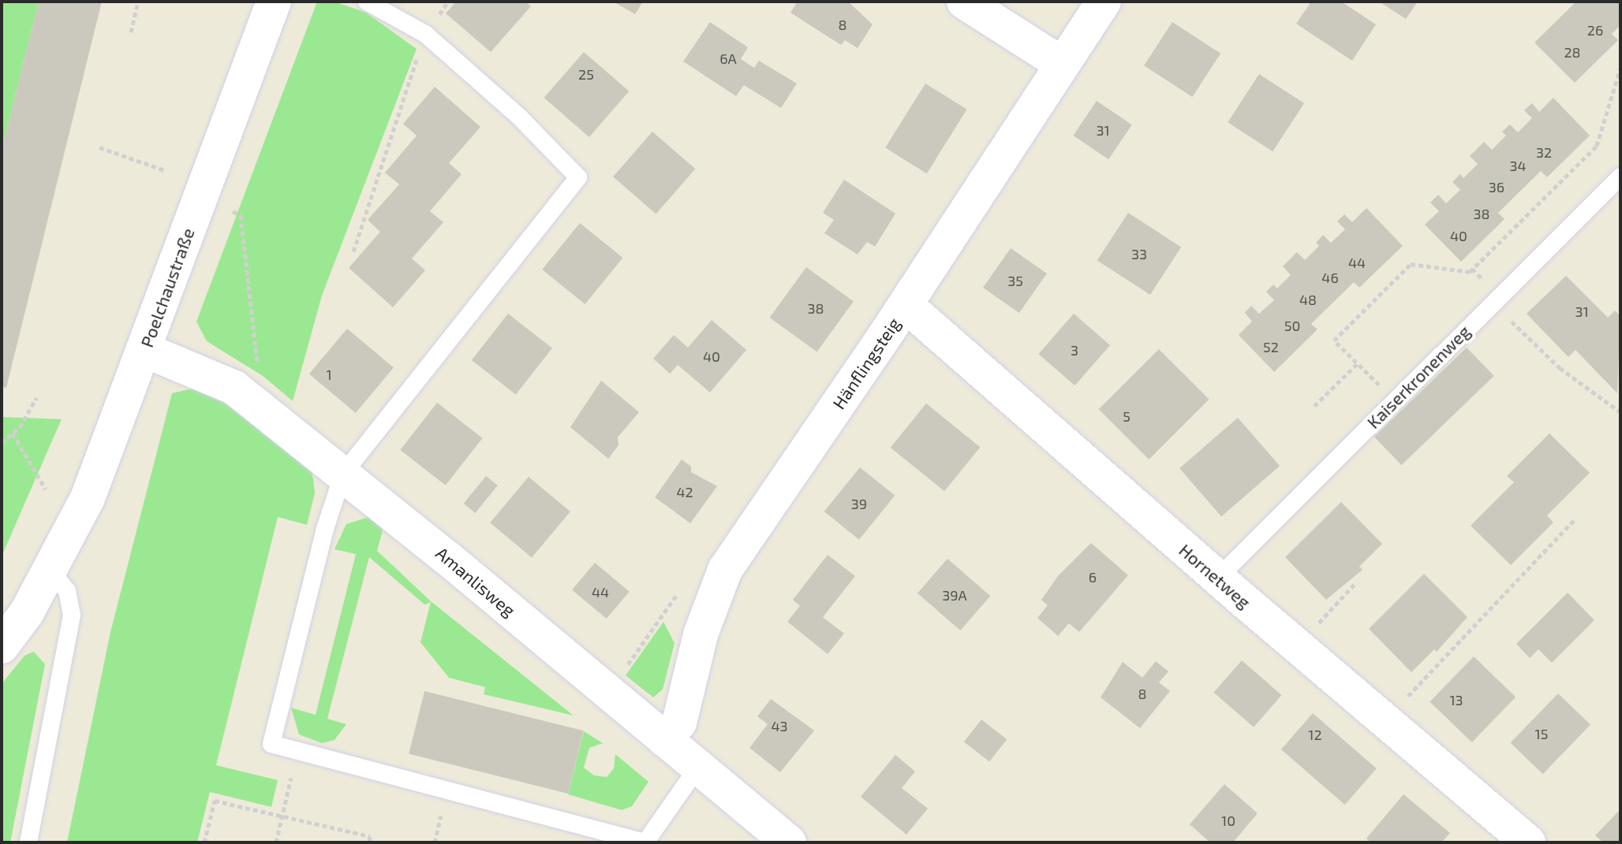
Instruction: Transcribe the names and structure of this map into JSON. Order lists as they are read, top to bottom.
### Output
{
  "streets": {
    "street": [
      "Poelchaustraße",
      "Hänflingsteig",
      "Hornetweg",
      "Amanlisweg"
    ],
    "lane": ["Kaiserkronenweg"]
  },
  "crossings": [
    ["Poelchaustraße", "Amanlisweg"],
    ["Hänflingsteig", "Hornetweg"],
    ["Hänflingsteig", "Amanlisweg"],
    ["Kaiserkronenweg", "Hornetweg"]
  ],
  "house_numbers": [
    "8",
    "26",
    "28",
    "6A",
    "25",
    "31",
    "32",
    "34",
    "36",
    "38",
    "40",
    "33",
    "44",
    "46",
    "35",
    "48",
    "38",
    "31",
    "50",
    "52",
    "3",
    "40",
    "1",
    "5",
    "42",
    "39",
    "6",
    "44",
    "39A",
    "8",
    "13",
    "43",
    "15",
    "12",
    "10"
  ]
}
